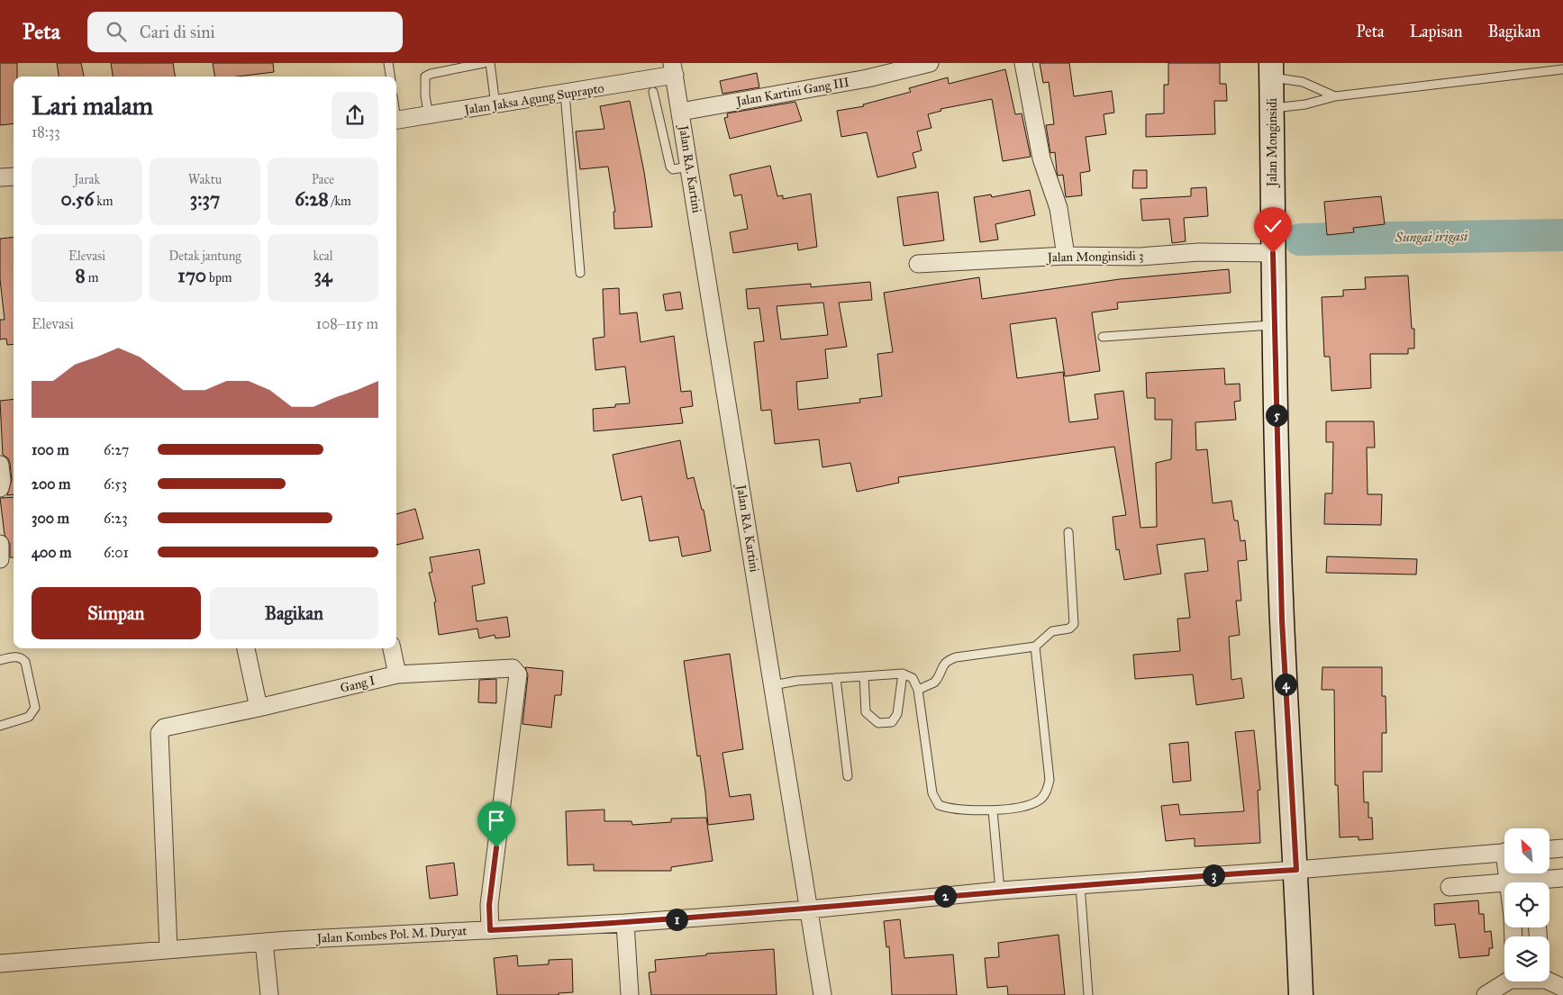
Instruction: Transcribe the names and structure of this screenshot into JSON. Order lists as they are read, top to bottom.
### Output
{
  "streets": {
    "main road": ["Jalan Monginsidi"],
    "street": [
      "Jalan Kartini Gang III",
      "Jalan Jaksa Agung Suprapto",
      "Jalan RA. Kartini",
      "Jalan Monginsidi 3",
      "Gang I",
      "Jalan Kombes Pol. M. Duryat"
    ]
  },
  "crossings": [
    ["Jalan Kartini Gang III", "Jalan RA. Kartini"],
    ["Jalan Jaksa Agung Suprapto", "Jalan RA. Kartini"],
    ["Jalan Monginsidi", "Jalan Monginsidi 3"],
    ["Jalan Monginsidi", "Jalan Kombes Pol. M. Duryat"],
    ["Jalan RA. Kartini", "Jalan Kombes Pol. M. Duryat"],
    ["Gang I", "Jalan Kombes Pol. M. Duryat"]
  ],
  "water": ["Sungai irigasi"],
  "north": "top left",
  "page": {
    "header": "Peta",
    "search": "Cari di sini",
    "nav": ["Peta", "Lapisan", "Bagikan"],
    "heading": ["Lari malam", "18:33"],
    "stats": [
      ["Jarak", "0.56 km"],
      ["Waktu", "3:37"],
      ["Pace", "6:28 /km"],
      ["Elevasi", "8 m"],
      ["Detak jantung", "170 bpm"],
      ["kcal", "34"]
    ],
    "chart": ["Elevasi", "108–115 m"],
    "pins": [
      "5",
      "4",
      "3",
      "2",
      "1"
    ],
    "list": [
      {
        "name": "100 m",
        "note": "6:27"
      },
      {
        "name": "200 m",
        "note": "6:53"
      },
      {
        "name": "300 m",
        "note": "6:23"
      },
      {
        "name": "400 m",
        "note": "6:01"
      }
    ],
    "buttons": ["Simpan", "Bagikan"]
  }
}
